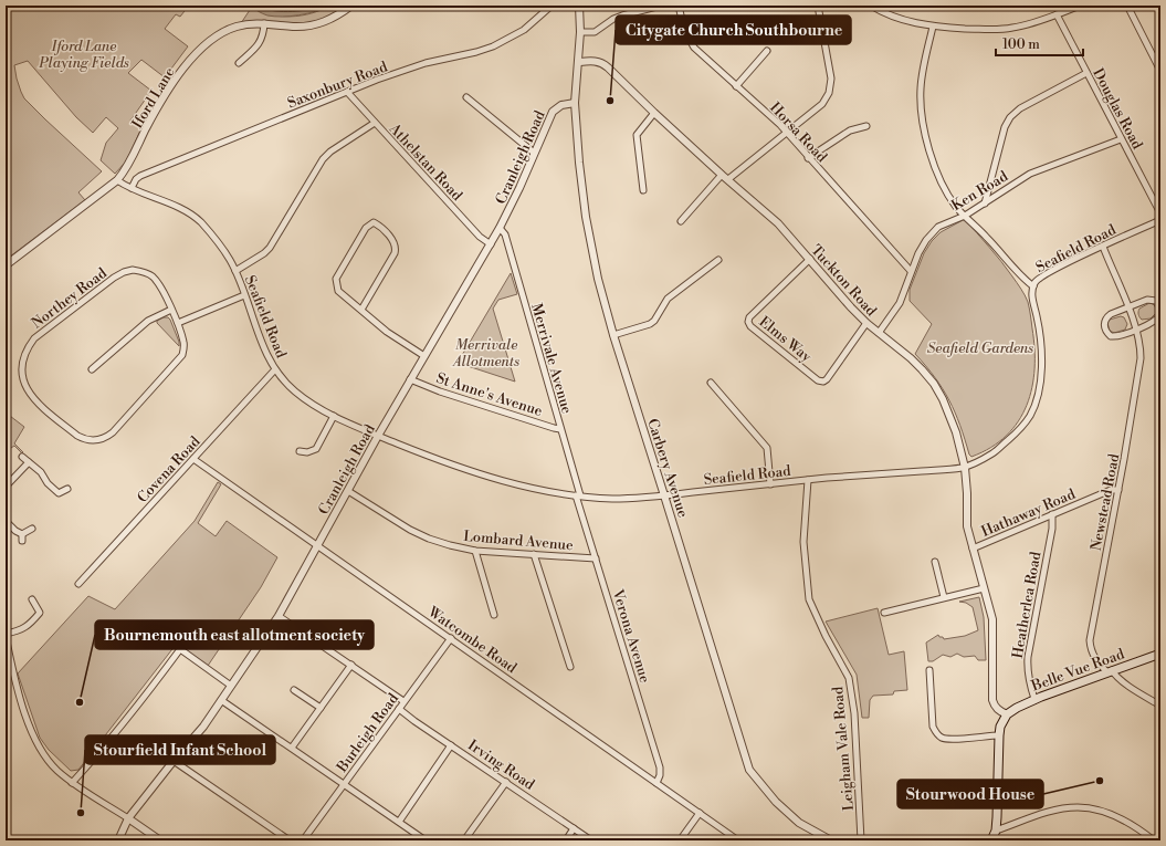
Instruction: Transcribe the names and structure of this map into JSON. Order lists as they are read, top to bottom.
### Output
{
  "streets": {
    "main road": ["Belle Vue Road"],
    "street": [
      "Saxonbury Road",
      "Iford Lane",
      "Douglas Road",
      "Horsa Road",
      "Cranleigh Road",
      "Athelstan Road",
      "Ken Road",
      "Seafield Road",
      "Tuckton Road",
      "Northey Road",
      "Elms Way",
      "Merrivale Avenue",
      "St Anne's Avenue",
      "Carbery Avenue",
      "Covena Road",
      "Newstead Road",
      "Hathaway Road",
      "Lombard Avenue",
      "Heatherlea Road",
      "Verona Avenue",
      "Watcombe Road",
      "Burleigh Road",
      "Leigham Vale Road",
      "Irving Road"
    ]
  },
  "crossings": [
    ["Saxonbury Road", "Athelstan Road"],
    ["Saxonbury Road", "Seafield Road"],
    ["Iford Lane", "Seafield Road"],
    ["Douglas Road", "Ken Road"],
    ["Horsa Road", "Ken Road"],
    ["Cranleigh Road", "Athelstan Road"],
    ["Cranleigh Road", "Seafield Road"],
    ["Cranleigh Road", "Merrivale Avenue"],
    ["Cranleigh Road", "St Anne's Avenue"],
    ["Cranleigh Road", "Carbery Avenue"],
    ["Cranleigh Road", "Lombard Avenue"],
    ["Cranleigh Road", "Watcombe Road"],
    ["Ken Road", "Tuckton Road"],
    ["Seafield Road", "Tuckton Road"],
    ["Seafield Road", "Merrivale Avenue"],
    ["Seafield Road", "Carbery Avenue"],
    ["Seafield Road", "Covena Road"],
    ["Seafield Road", "Newstead Road"],
    ["Seafield Road", "Verona Avenue"],
    ["Seafield Road", "Leigham Vale Road"],
    ["Tuckton Road", "Elms Way"],
    ["Tuckton Road", "Carbery Avenue"],
    ["Tuckton Road", "Hathaway Road"],
    ["Tuckton Road", "Belle Vue Road"],
    ["Merrivale Avenue", "St Anne's Avenue"],
    ["Merrivale Avenue", "Verona Avenue"],
    ["Covena Road", "Watcombe Road"],
    ["Newstead Road", "Hathaway Road"],
    ["Newstead Road", "Belle Vue Road"],
    ["Hathaway Road", "Heatherlea Road"],
    ["Lombard Avenue", "Verona Avenue"],
    ["Heatherlea Road", "Belle Vue Road"],
    ["Verona Avenue", "Watcombe Road"],
    ["Watcombe Road", "Burleigh Road"],
    ["Burleigh Road", "Irving Road"]
  ],
  "parks": ["Iford Lane Playing Fields", "Merrivale Allotments", "Seafield Gardens"],
  "places": [
    "Citygate Church Southbourne",
    "Bournemouth east allotment society",
    "Stourwood House",
    "Stourfield Infant School"
  ],
  "scale_bar": "100 m"
}
